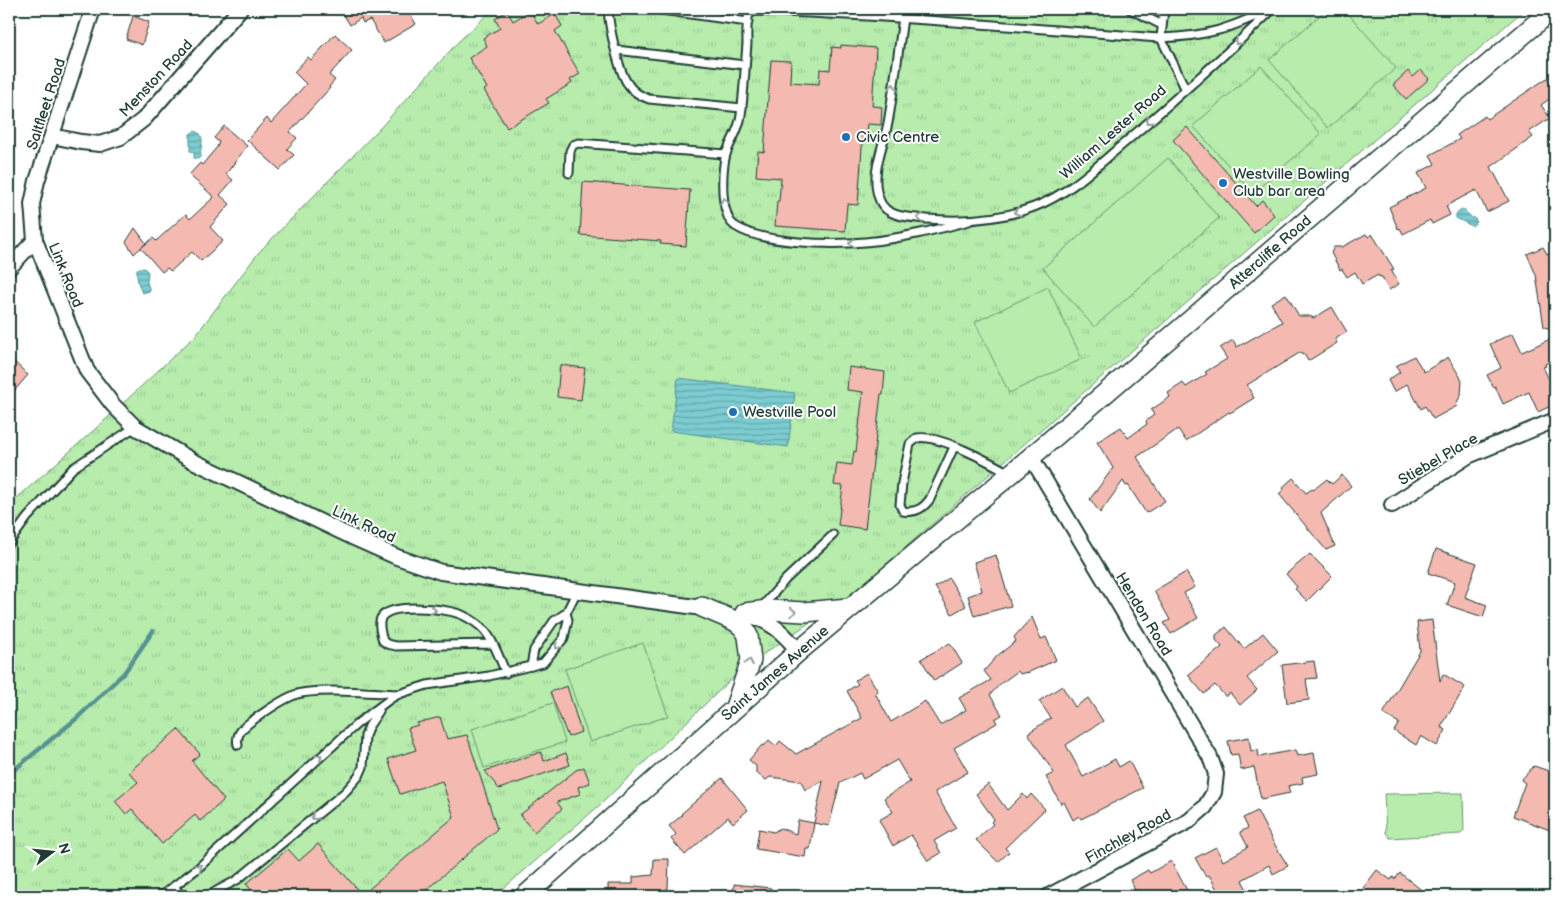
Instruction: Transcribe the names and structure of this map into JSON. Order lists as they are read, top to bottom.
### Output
{
  "streets": {
    "main road": ["Attercliffe Road", "Saint James Avenue"],
    "street": [
      "Menston Road",
      "Saltfleet Road",
      "Link Road",
      "Stiebel Place",
      "Hendon Road",
      "Finchley Road"
    ],
    "lane": ["William Lester Road"]
  },
  "crossings": [
    ["Menston Road", "Saltfleet Road"],
    ["Saltfleet Road", "Link Road"],
    ["Attercliffe Road", "Hendon Road"],
    ["Attercliffe Road", "Saint James Avenue"],
    ["Link Road", "Saint James Avenue"],
    ["Hendon Road", "Saint James Avenue"],
    ["Hendon Road", "Finchley Road"]
  ],
  "places": ["Civic Centre", "Westville Bowling Club bar area", "Westville Pool"],
  "north": "right"
}
